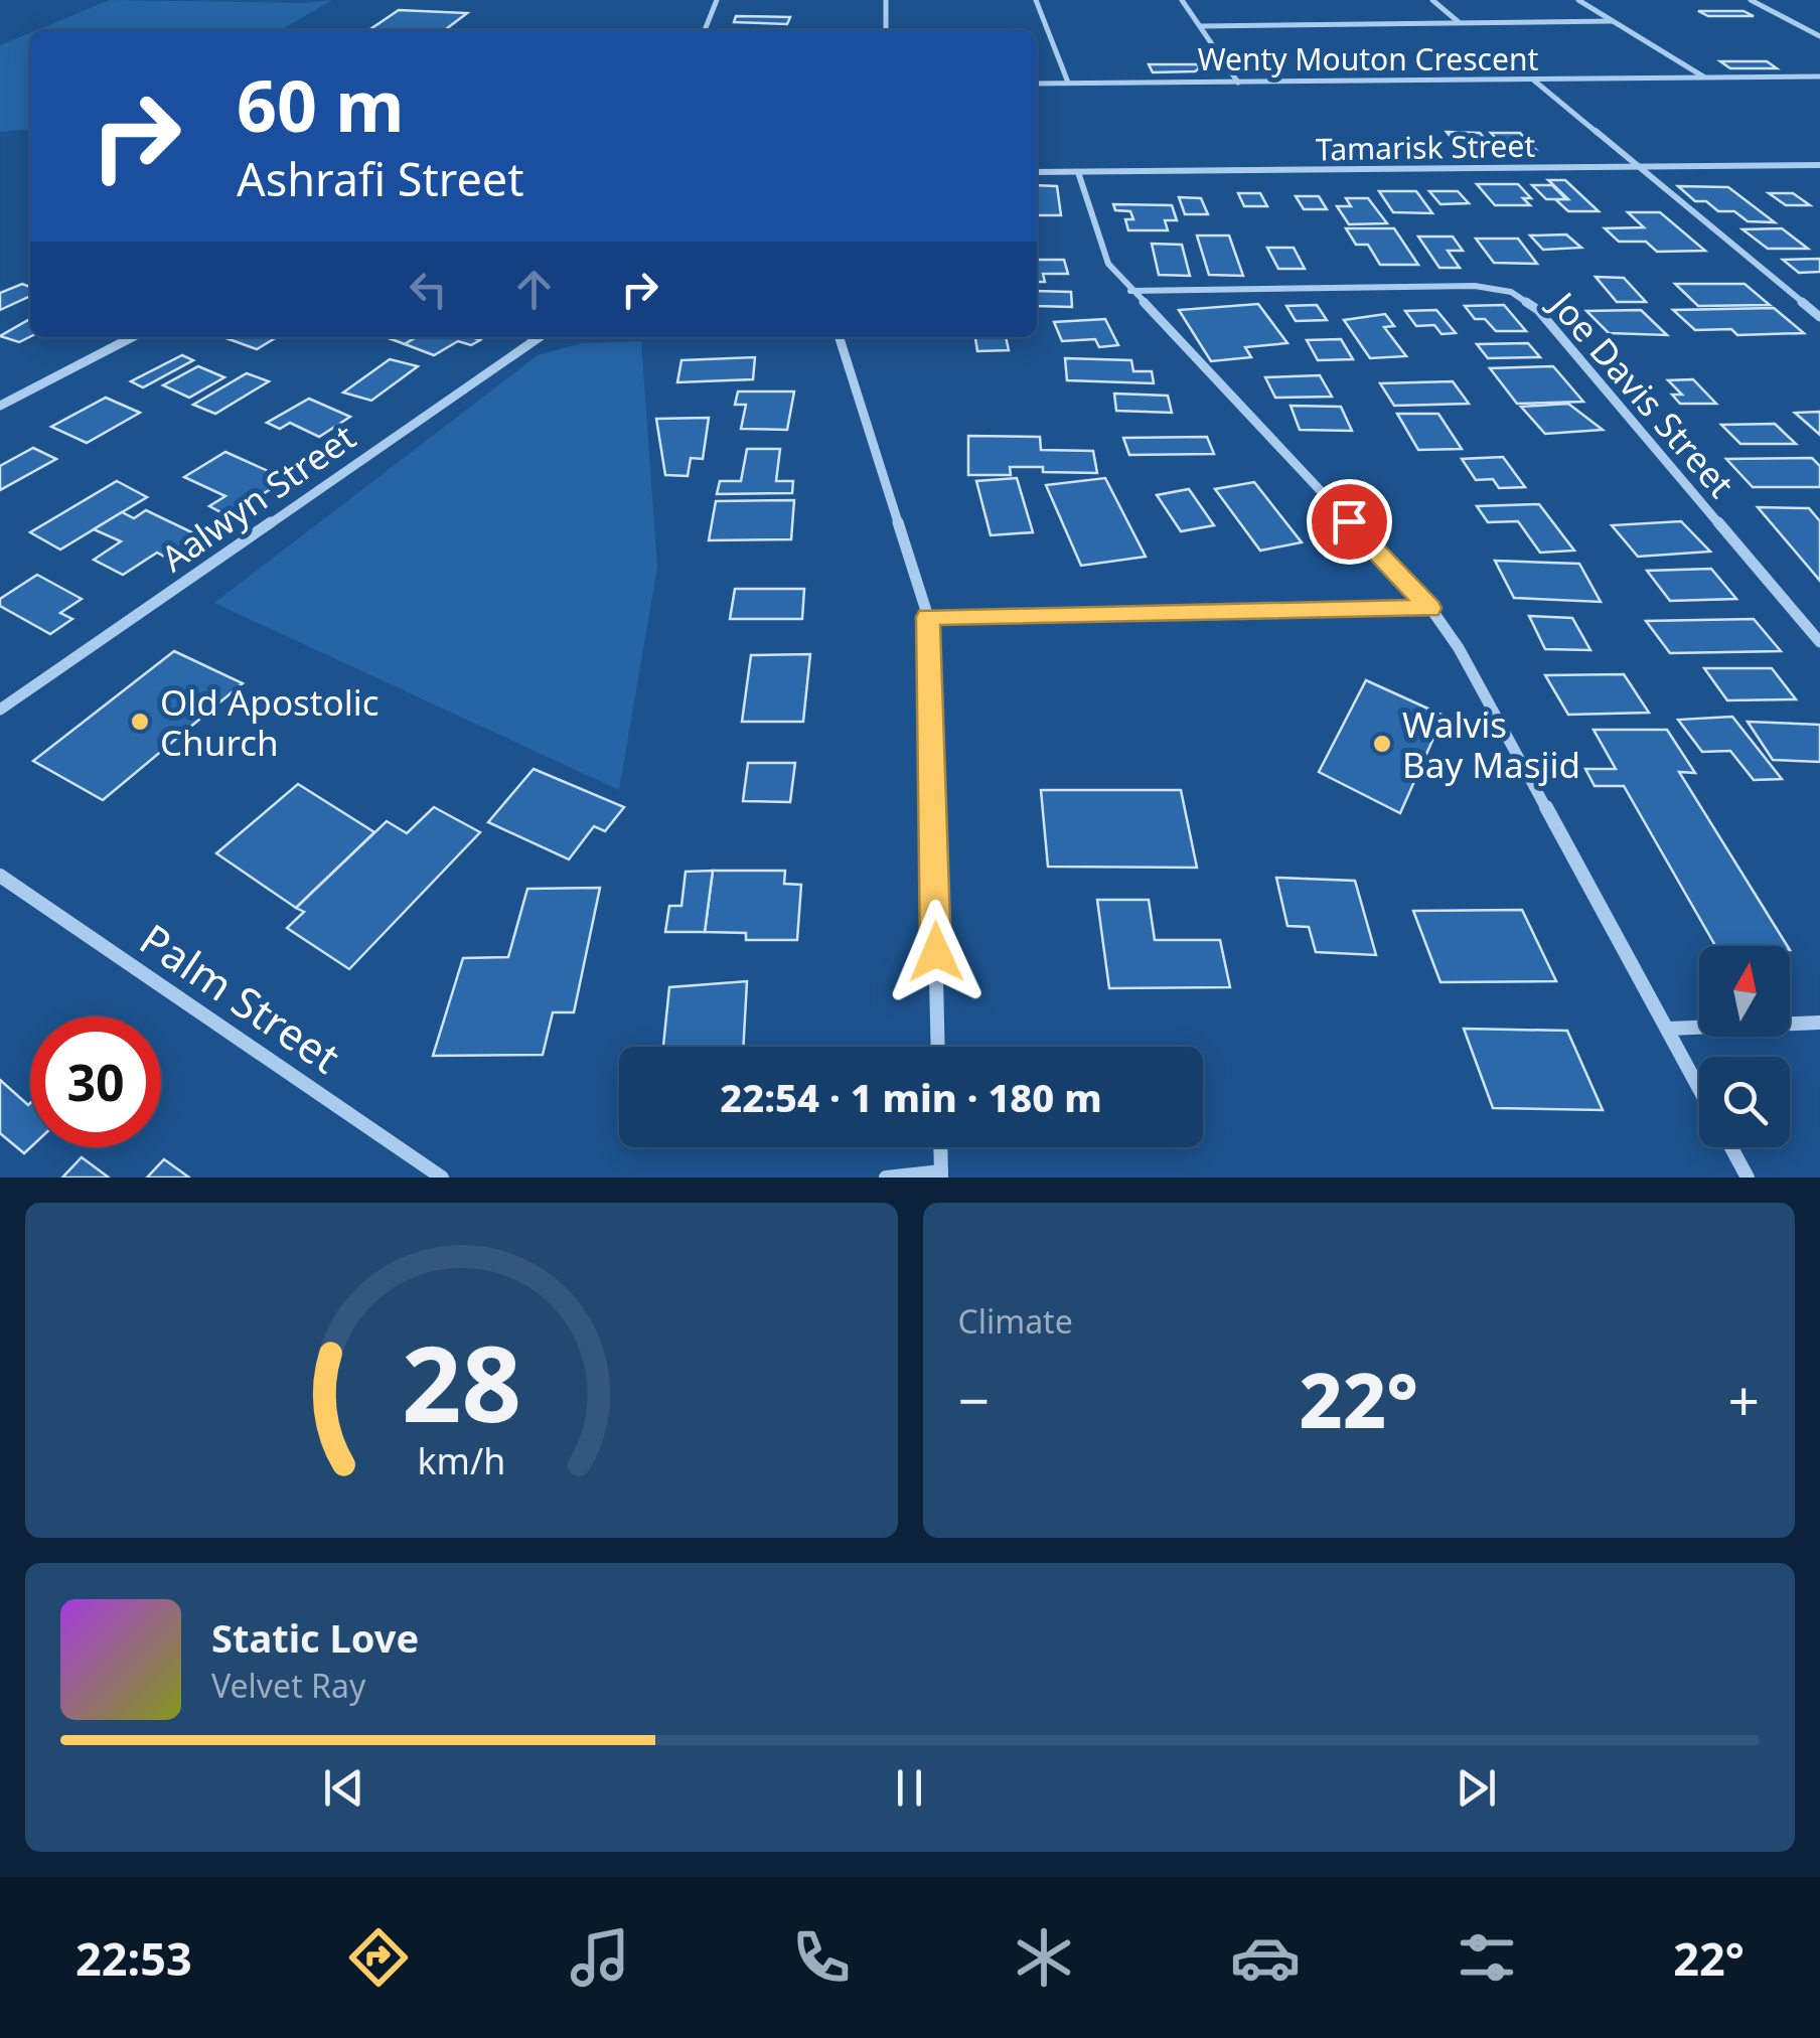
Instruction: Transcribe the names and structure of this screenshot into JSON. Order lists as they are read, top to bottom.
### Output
{
  "streets": {
    "street": [
      "Wenty Mouton Crescent",
      "Tamarisk Street",
      "Joe Davis Street",
      "Aalwyn Street",
      "Palm Street"
    ]
  },
  "places": ["Old Apostolic Church", "Walvis Bay Masjid"],
  "north": "top",
  "page": {
    "turn": ["60 m", "Ashrafi Street"],
    "limit": "30",
    "trip": "22:54 · 1 min · 180 m",
    "tile": "Climate",
    "heat": ["−", "22°", "+"],
    "song": ["Static Love", "Velvet Ray"],
    "tabs": ["22:53", "22°"],
    "gauge": ["28", "km/h"]
  }
}
